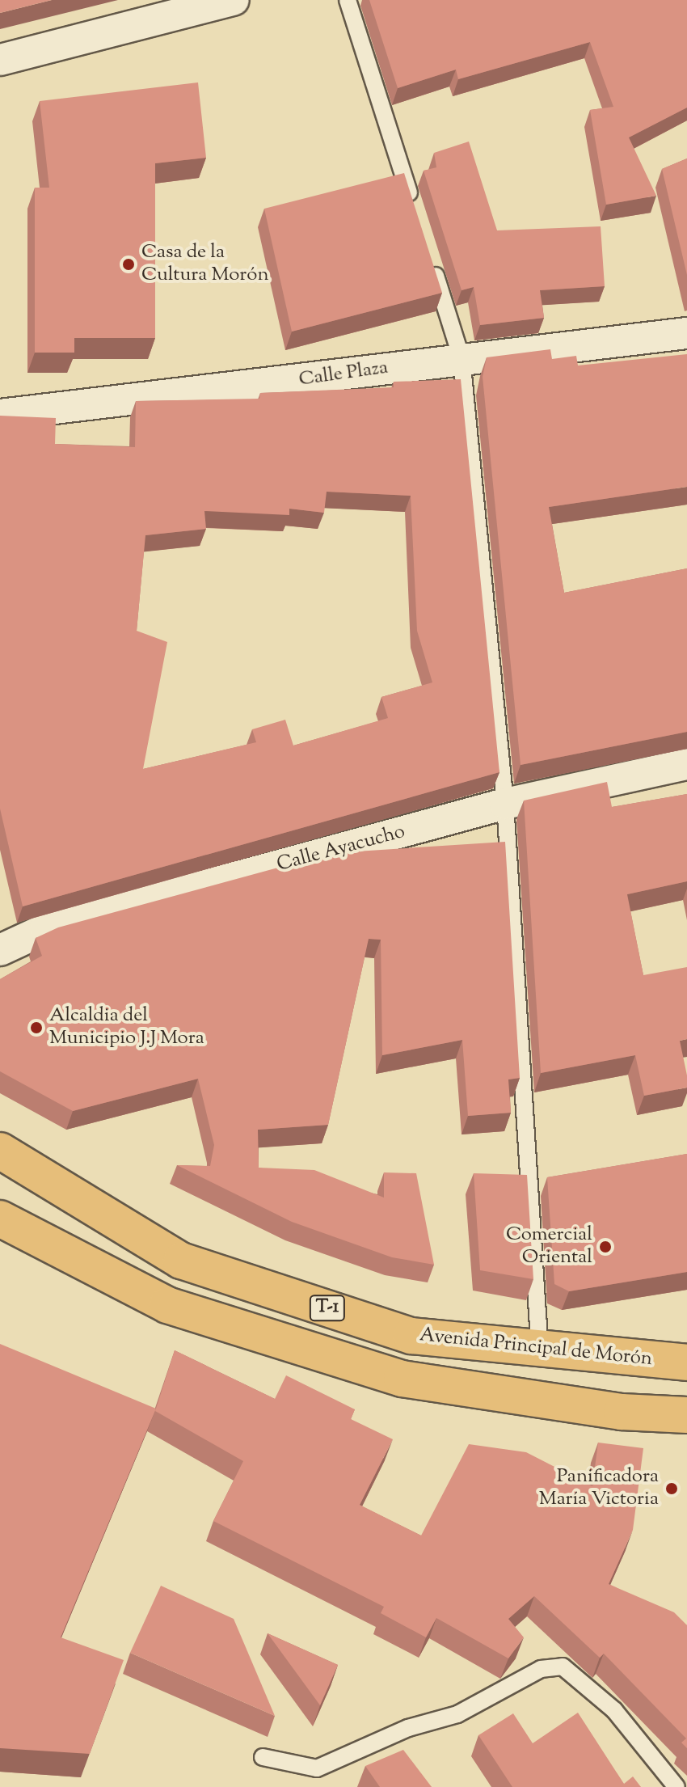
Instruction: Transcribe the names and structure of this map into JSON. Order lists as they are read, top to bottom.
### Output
{
  "streets": {
    "main road": ["T-1", "Avenida Principal de Morón"],
    "street": ["Calle Plaza", "Calle Ayacucho"]
  },
  "places": [
    "Casa de la Cultura Morón",
    "Alcaldia del Municipio J.J Mora",
    "Comercial Oriental",
    "Panificadora María Victoria"
  ]
}
